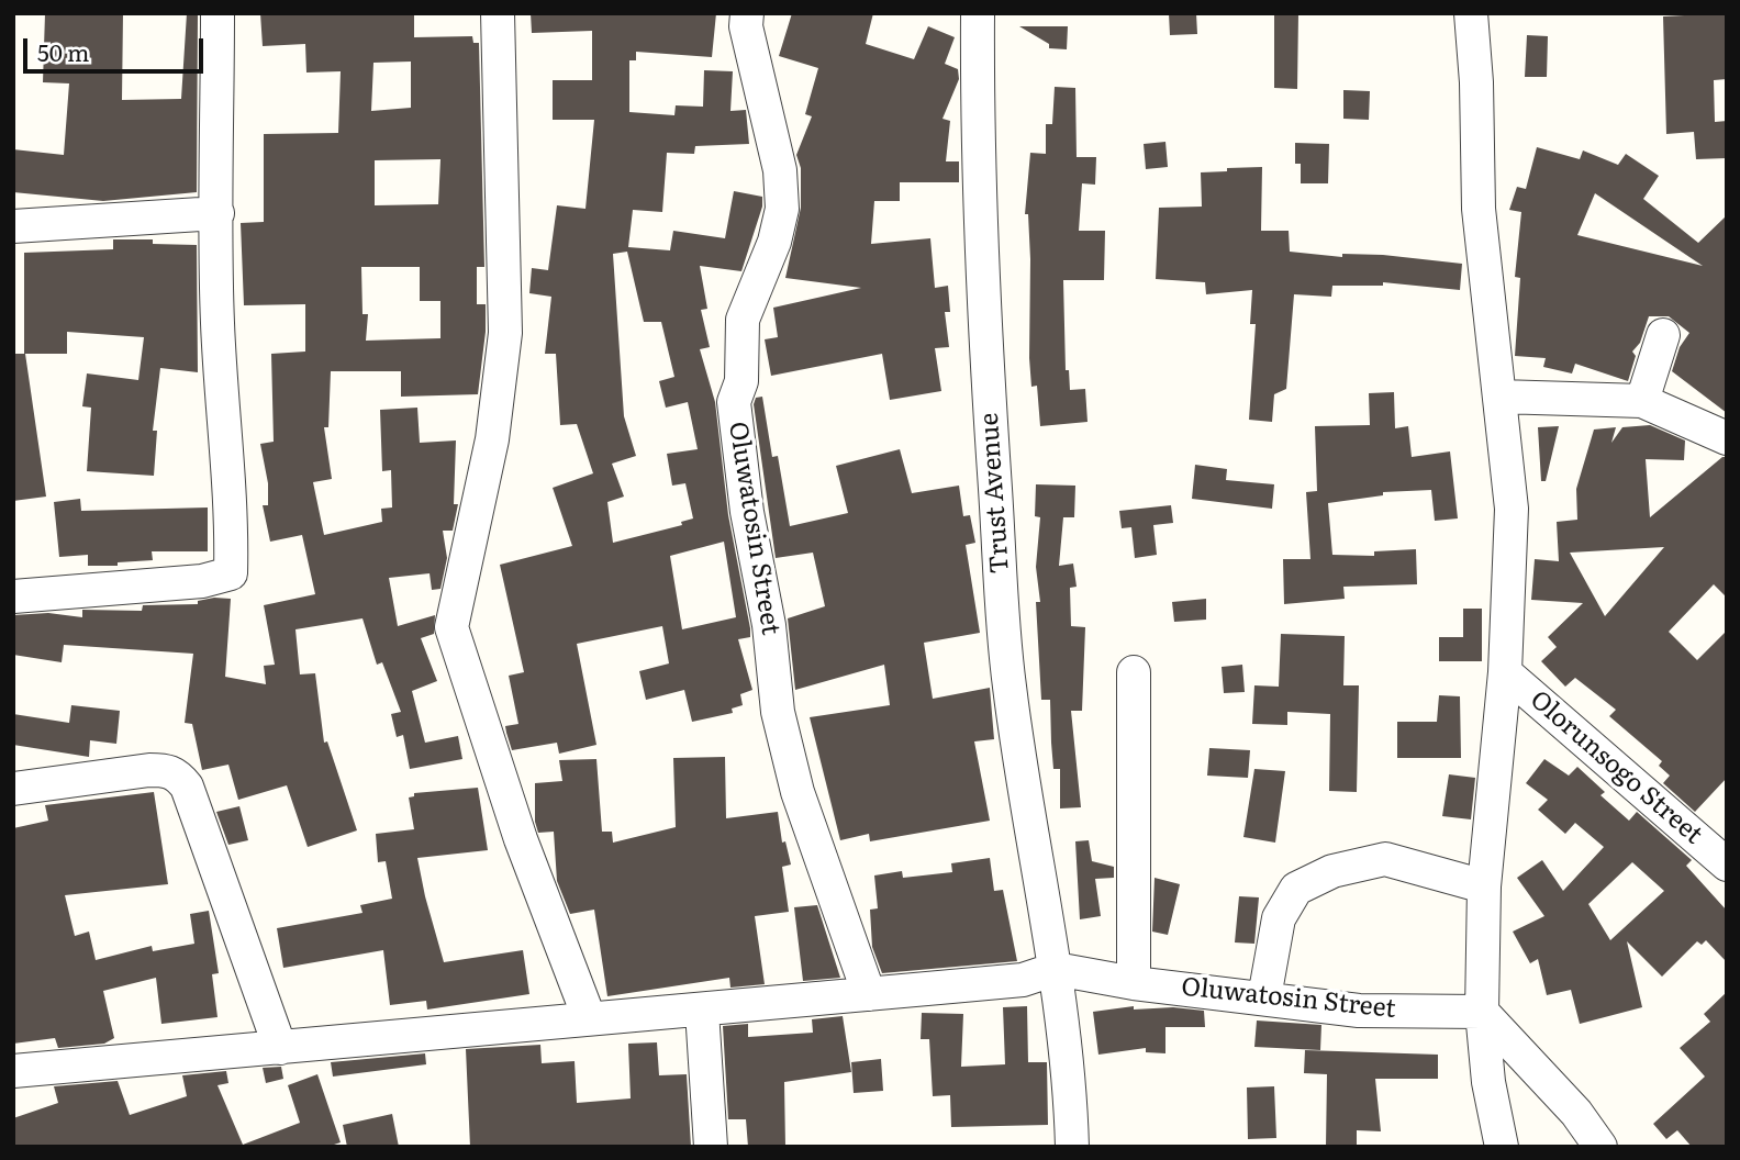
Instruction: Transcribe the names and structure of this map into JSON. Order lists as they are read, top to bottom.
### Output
{
  "streets": {
    "street": ["Trust Avenue", "Oluwatosin Street", "Olorunsogo Street"]
  },
  "crossings": [
    ["Trust Avenue", "Oluwatosin Street"]
  ],
  "scale_bar": "50 m"
}
